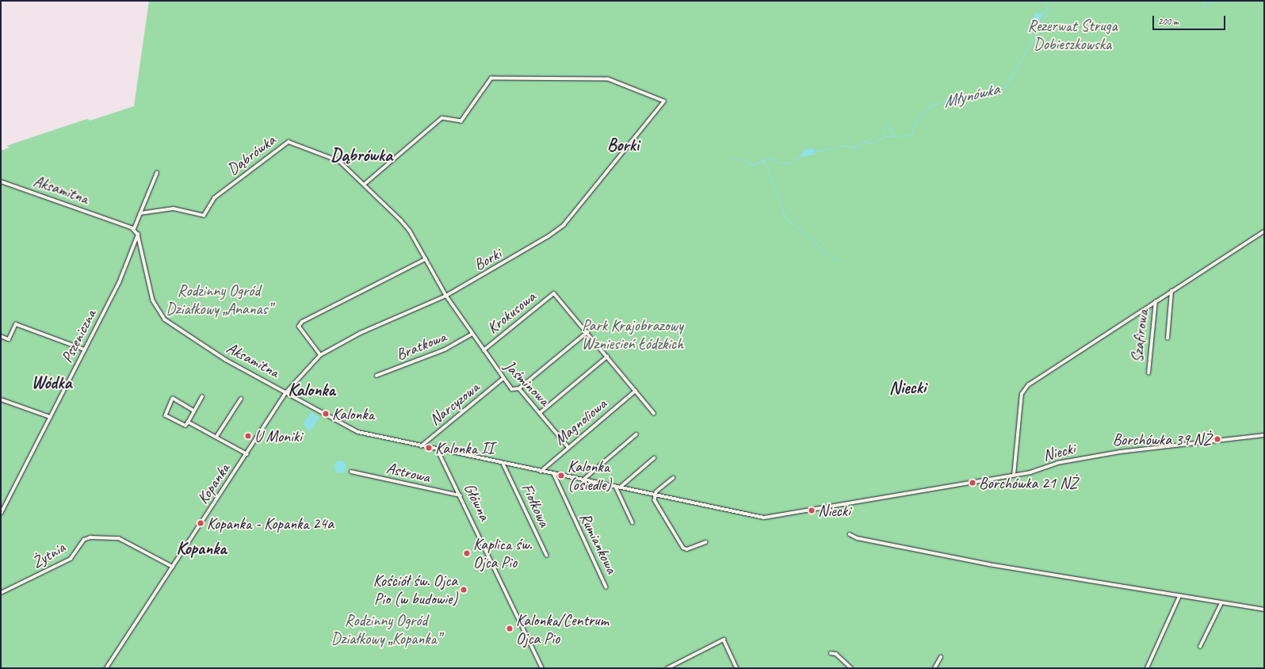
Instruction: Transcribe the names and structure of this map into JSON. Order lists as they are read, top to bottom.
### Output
{
  "streets": {
    "street": [
      "Dąbrówka",
      "Aksamitna",
      "Borki",
      "Krokusowa",
      "Pszeniczna",
      "Szafirowa",
      "Bratkowa",
      "Jaśminowa",
      "Narcyzowa",
      "Magnoliowa",
      "Niecki",
      "Astrowa",
      "Kopanka",
      "Główna",
      "Fiołkowa",
      "Rumiankowa",
      "Żytnia"
    ]
  },
  "crossings": [
    ["Dąbrówka", "Borki"],
    ["Dąbrówka", "Bratkowa"],
    ["Dąbrówka", "Jaśminowa"],
    ["Aksamitna", "Borki"],
    ["Aksamitna", "Pszeniczna"],
    ["Aksamitna", "Narcyzowa"],
    ["Aksamitna", "Magnoliowa"],
    ["Aksamitna", "Niecki"],
    ["Aksamitna", "Kopanka"],
    ["Aksamitna", "Główna"],
    ["Aksamitna", "Fiołkowa"],
    ["Aksamitna", "Rumiankowa"],
    ["Borki", "Kopanka"],
    ["Krokusowa", "Jaśminowa"],
    ["Bratkowa", "Jaśminowa"],
    ["Jaśminowa", "Narcyzowa"],
    ["Jaśminowa", "Magnoliowa"],
    ["Astrowa", "Główna"],
    ["Kopanka", "Żytnia"]
  ],
  "districts": [
    "Borki",
    "Dąbrówka",
    "Wódka",
    "Niecki",
    "Kalonka",
    "Kopanka"
  ],
  "water": ["Młynówka"],
  "parks": [
    "Rezerwat Struga Dobieszkowska",
    "Rodzinny Ogród Działkowy „Ananas”",
    "Park Krajobrazowy Wzniesień Łódzkich",
    "Rodzinny Ogród Działkowy „Kopanka”"
  ],
  "places": [
    "Kalonka",
    "U Moniki",
    "Borchówka 39 NŻ",
    "Kalonka II",
    "Kalonka (osiedle)",
    "Borchówka 21 NŻ",
    "Niecki",
    "Kopanka - Kopanka 24a",
    "Kaplica św. Ojca Pio",
    "Kościół św. Ojca Pio (w budowie)",
    "Kalonka/Centrum Ojca Pio"
  ],
  "scale_bar": "200 m"
}
